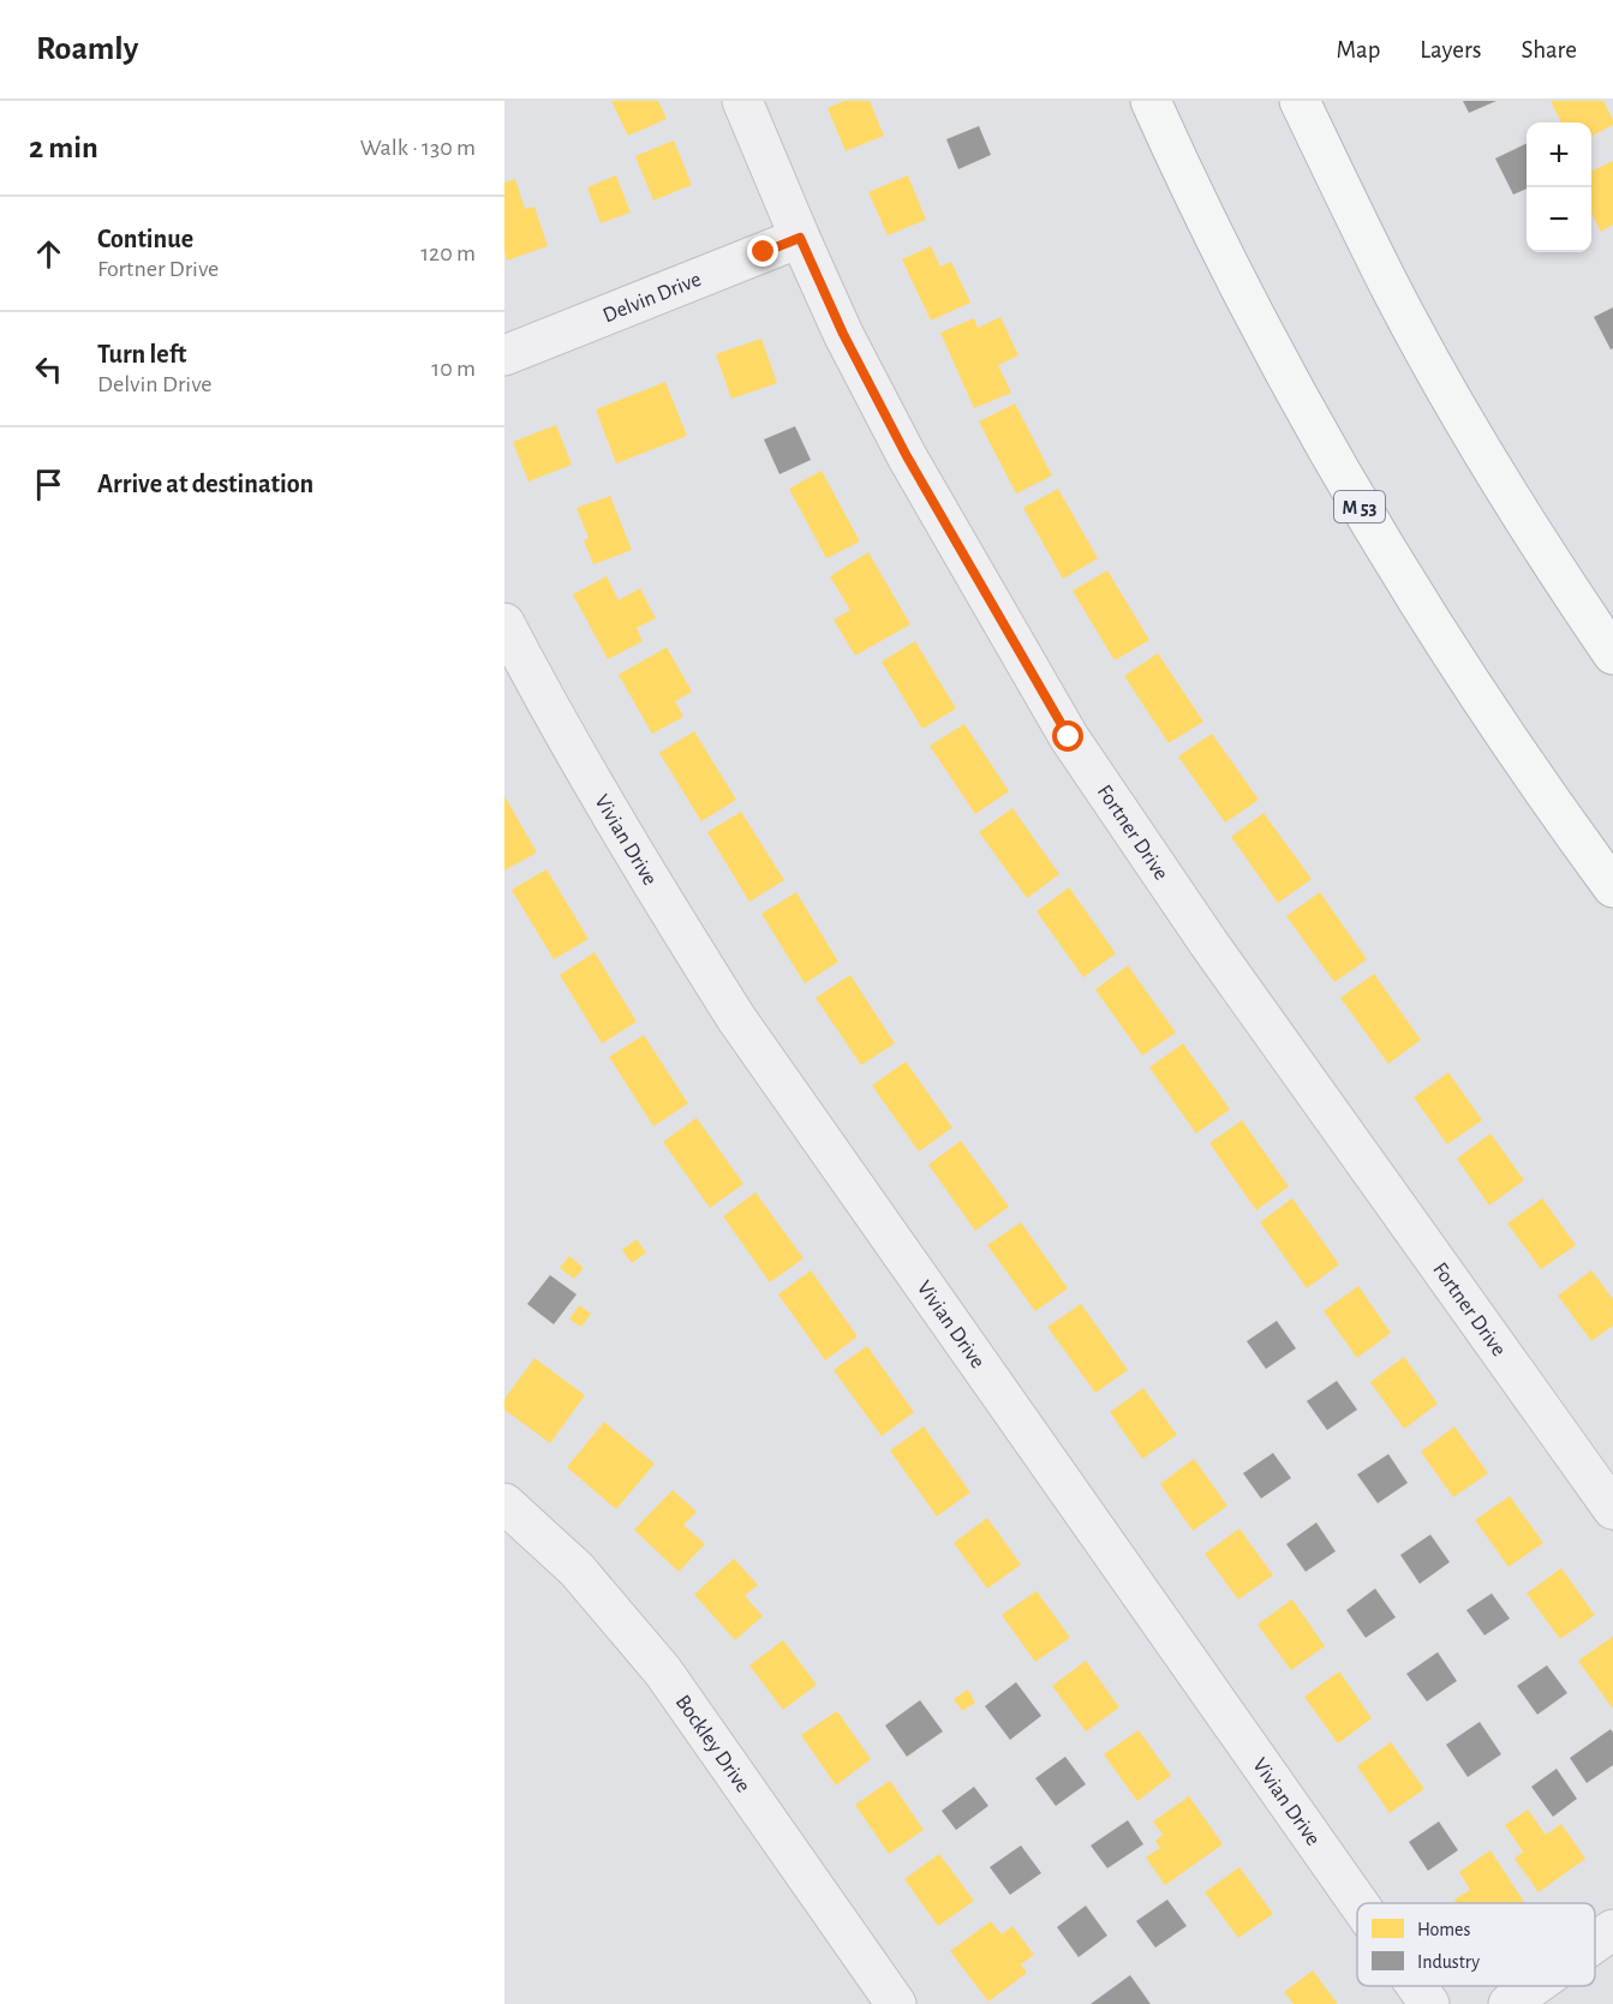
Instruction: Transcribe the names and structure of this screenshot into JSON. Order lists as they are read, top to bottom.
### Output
{
  "streets": {
    "highway": ["M 53"],
    "street": [
      "Delvin Drive",
      "Fortner Drive",
      "Vivian Drive",
      "Bockley Drive"
    ]
  },
  "crossings": [
    ["Delvin Drive", "Fortner Drive"]
  ],
  "legend": ["Homes", "Industry"],
  "page": {
    "header": "Roamly",
    "nav": ["Map", "Layers", "Share"],
    "heading": ["2 min", "Walk · 130 m"],
    "map_buttons": ["+", "−"],
    "list": [
      ["Continue", "Fortner Drive", "120 m"],
      ["Turn left", "Delvin Drive", "10 m"],
      "Arrive at destination"
    ]
  }
}
